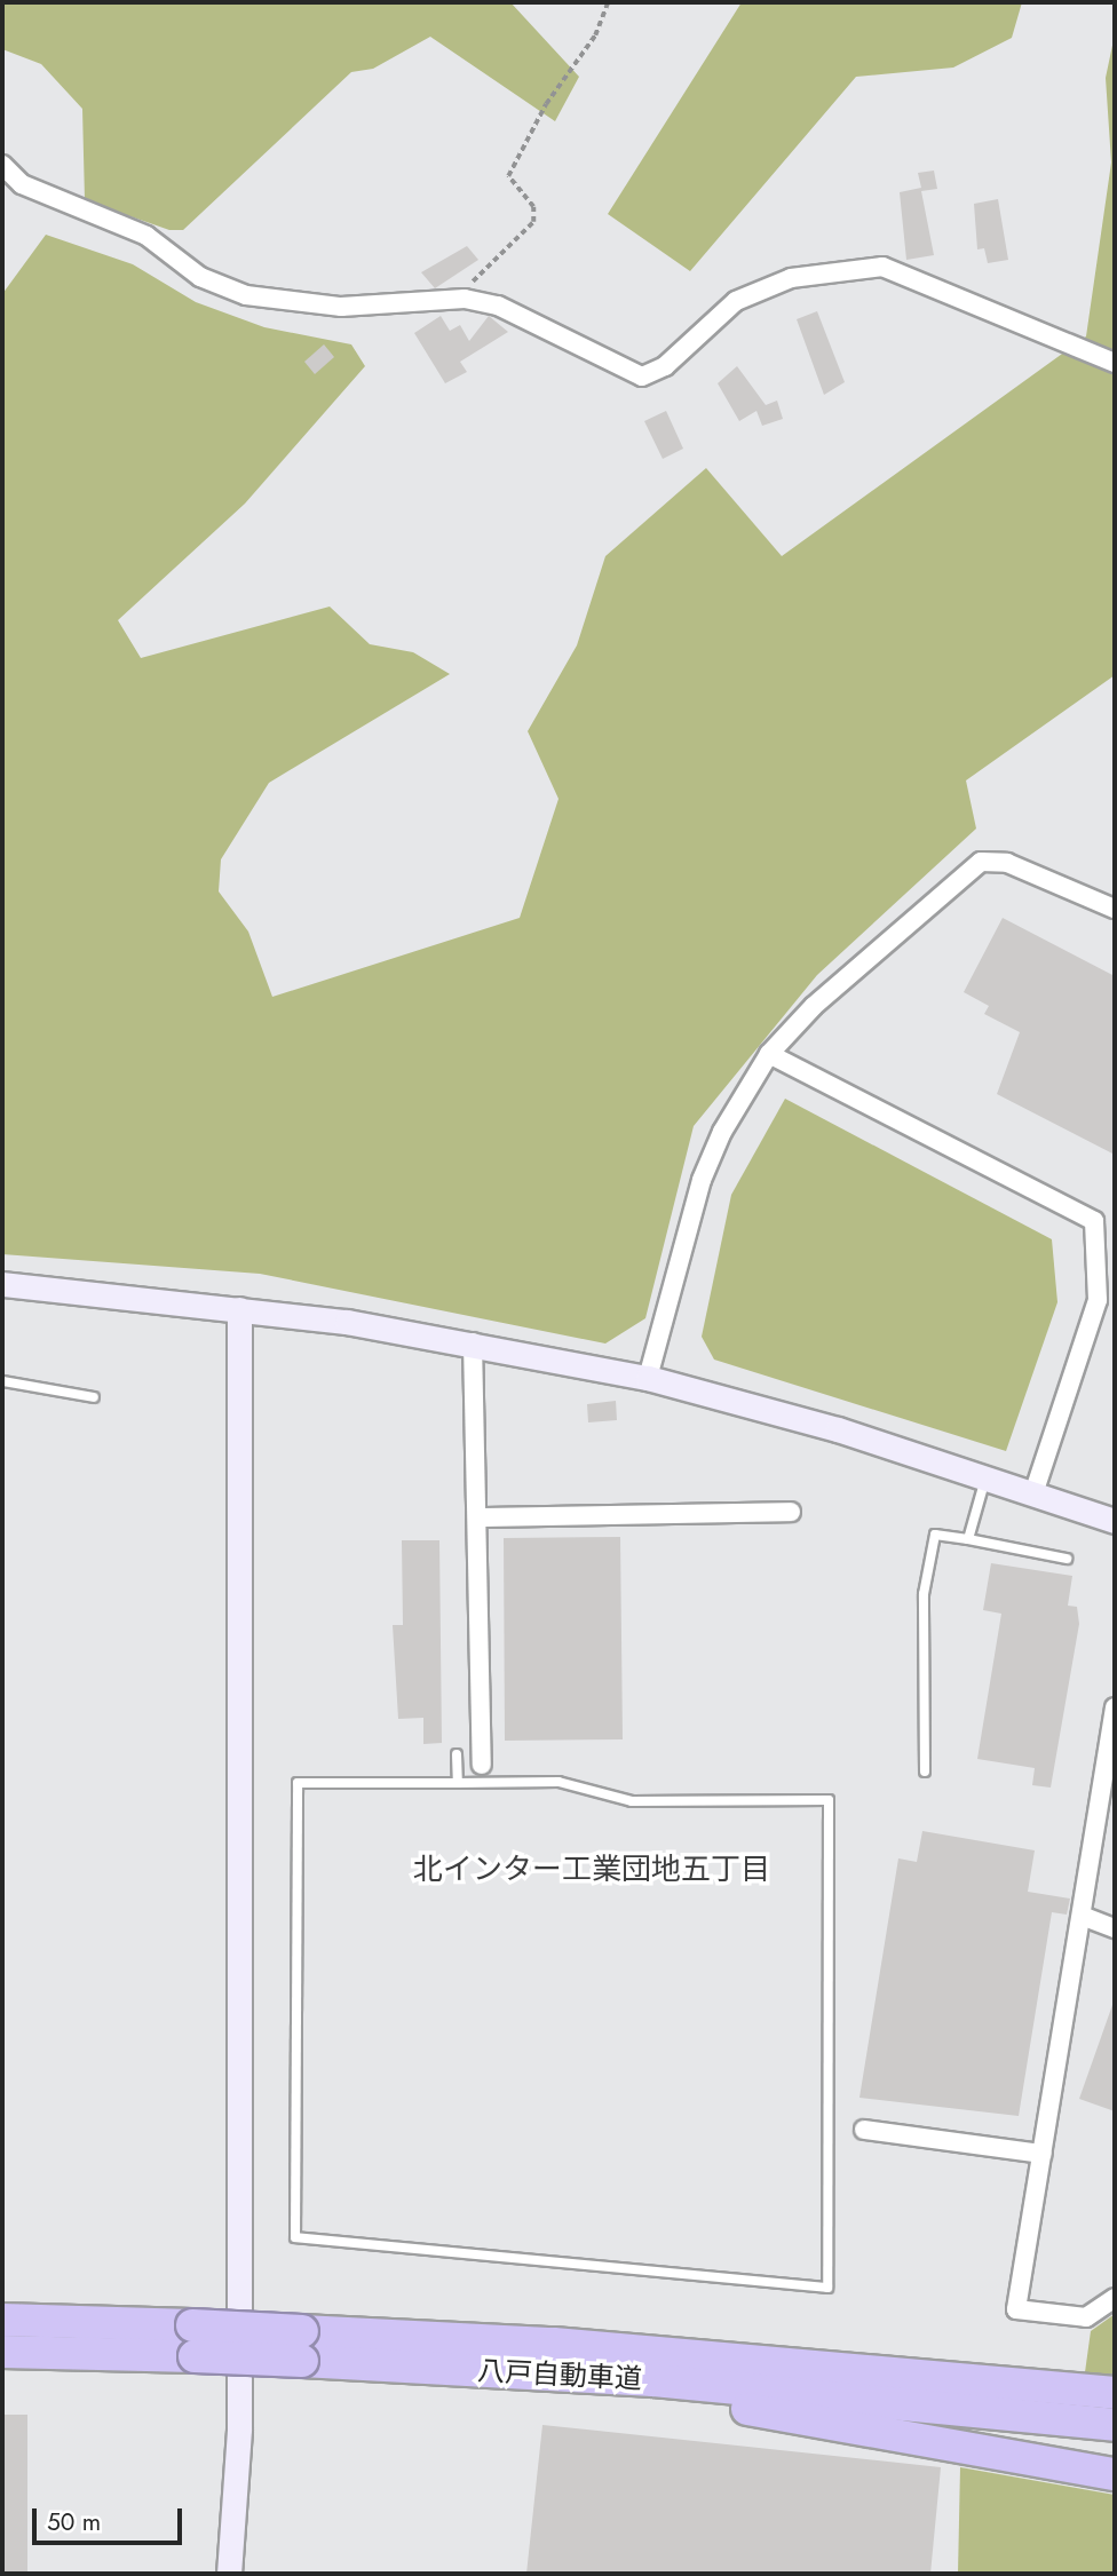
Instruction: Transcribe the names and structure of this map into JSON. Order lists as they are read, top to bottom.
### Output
{
  "streets": {
    "highway": ["八戸自動車道"]
  },
  "districts": ["北インター工業団地五丁目"],
  "scale_bar": "50 m"
}
